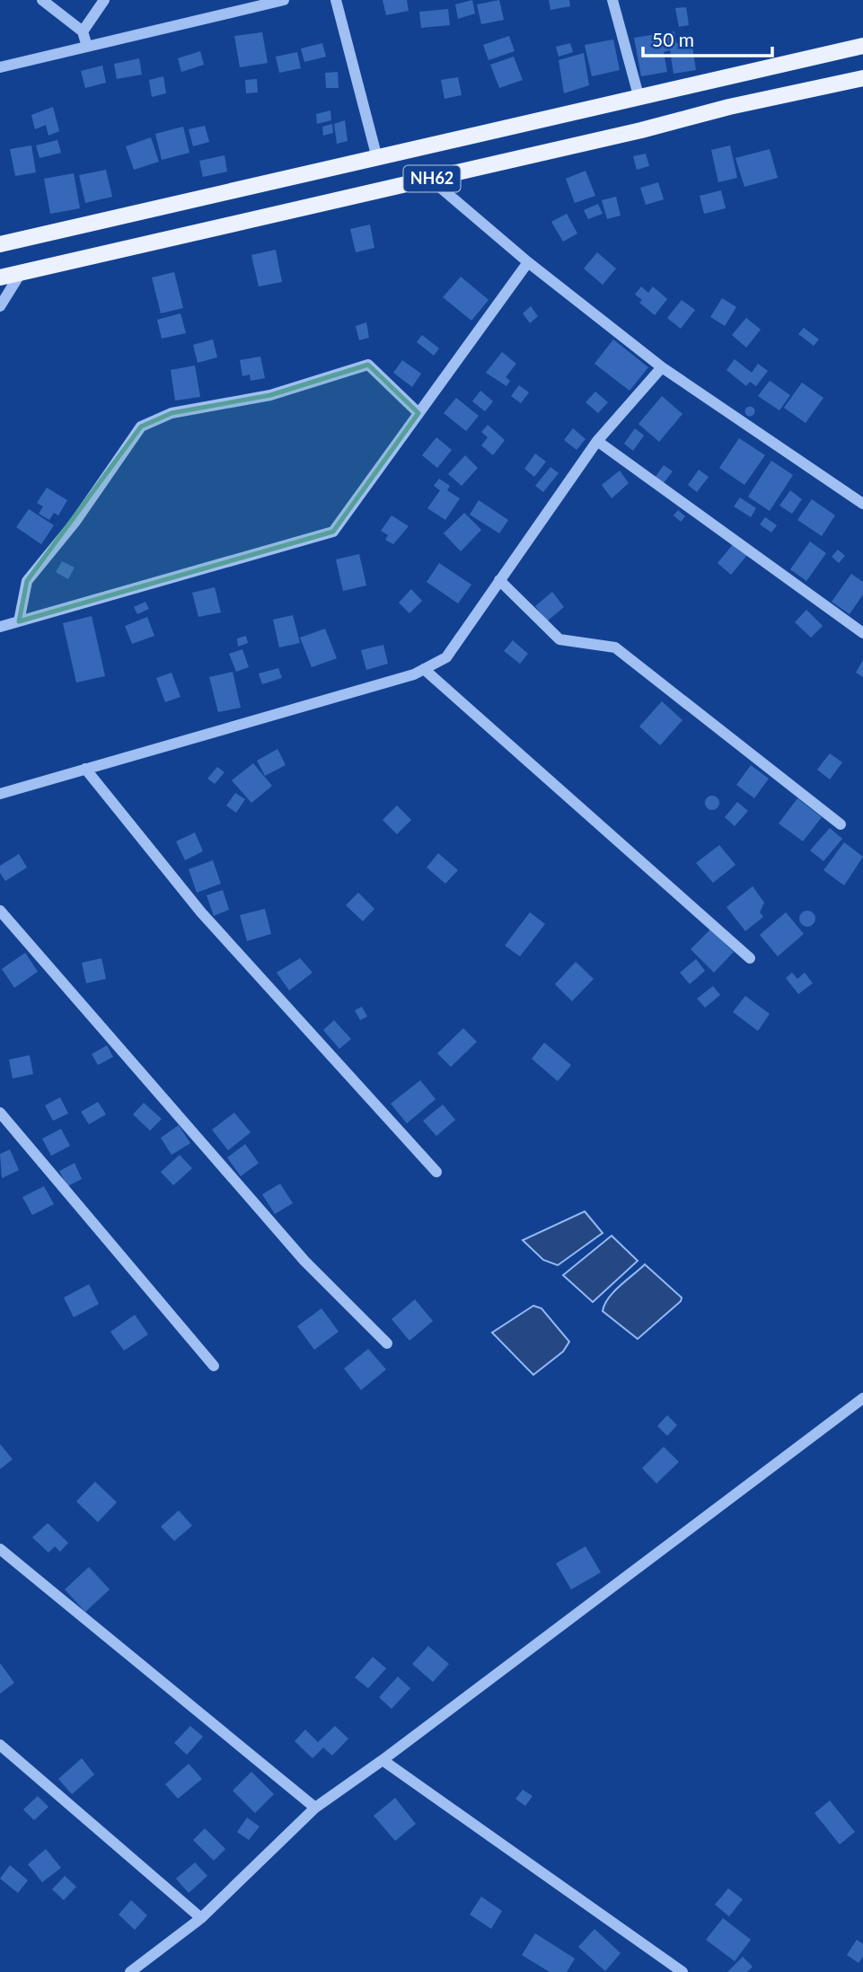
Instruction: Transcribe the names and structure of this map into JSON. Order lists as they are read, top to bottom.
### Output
{
  "streets": {
    "main road": ["NH62"]
  },
  "scale_bar": "50 m"
}
